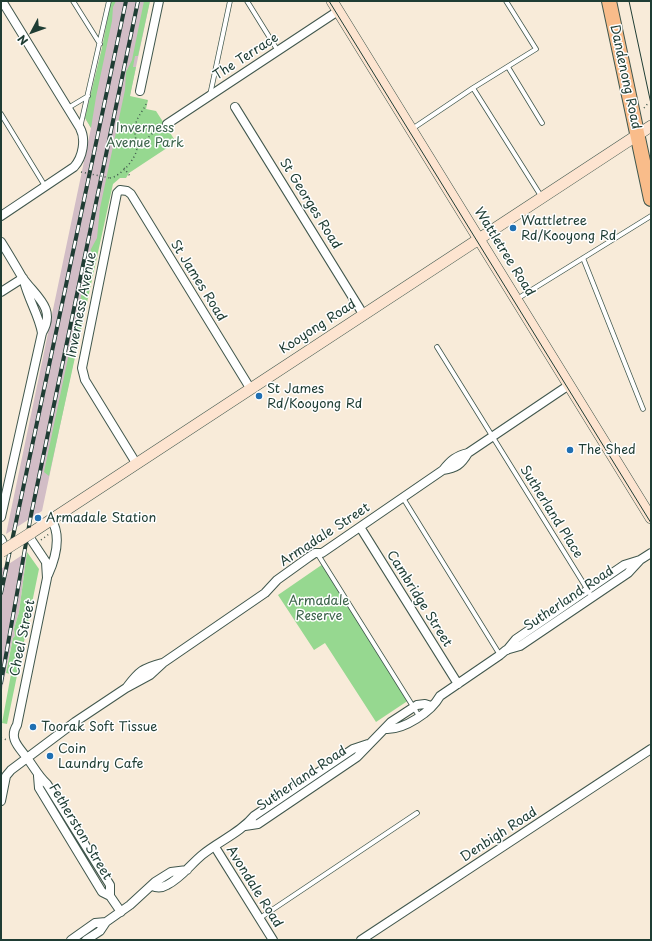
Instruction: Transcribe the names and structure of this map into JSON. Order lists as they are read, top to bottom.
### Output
{
  "streets": {
    "highway": ["Dandenong Road"],
    "street": [
      "The Terrace",
      "St Georges Road",
      "Wattletree Road",
      "St James Road",
      "Inverness Avenue",
      "Kooyong Road",
      "Armadale Street",
      "Cambridge Street",
      "Sutherland Road",
      "Cheel Street",
      "Fetherston Street",
      "Denbigh Road",
      "Avondale Road"
    ],
    "lane": ["Sutherland Place"]
  },
  "crossings": [
    ["The Terrace", "Wattletree Road"],
    ["Dandenong Road", "Kooyong Road"],
    ["St Georges Road", "Kooyong Road"],
    ["Wattletree Road", "Kooyong Road"],
    ["Wattletree Road", "Armadale Street"],
    ["St James Road", "Inverness Avenue"],
    ["St James Road", "Kooyong Road"],
    ["Inverness Avenue", "Kooyong Road"],
    ["Kooyong Road", "Cheel Street"],
    ["Sutherland Place", "Armadale Street"],
    ["Sutherland Place", "Sutherland Road"],
    ["Armadale Street", "Cambridge Street"],
    ["Armadale Street", "Cheel Street"],
    ["Armadale Street", "Fetherston Street"],
    ["Cambridge Street", "Sutherland Road"],
    ["Sutherland Road", "Fetherston Street"],
    ["Sutherland Road", "Avondale Road"],
    ["Cheel Street", "Fetherston Street"]
  ],
  "parks": ["Inverness Avenue Park", "Armadale Reserve"],
  "places": [
    "Wattletree Rd/Kooyong Rd",
    "St James Rd/Kooyong Rd",
    "The Shed",
    "Armadale Station",
    "Toorak Soft Tissue",
    "Coin Laundry Cafe"
  ],
  "north": "bottom left"
}
